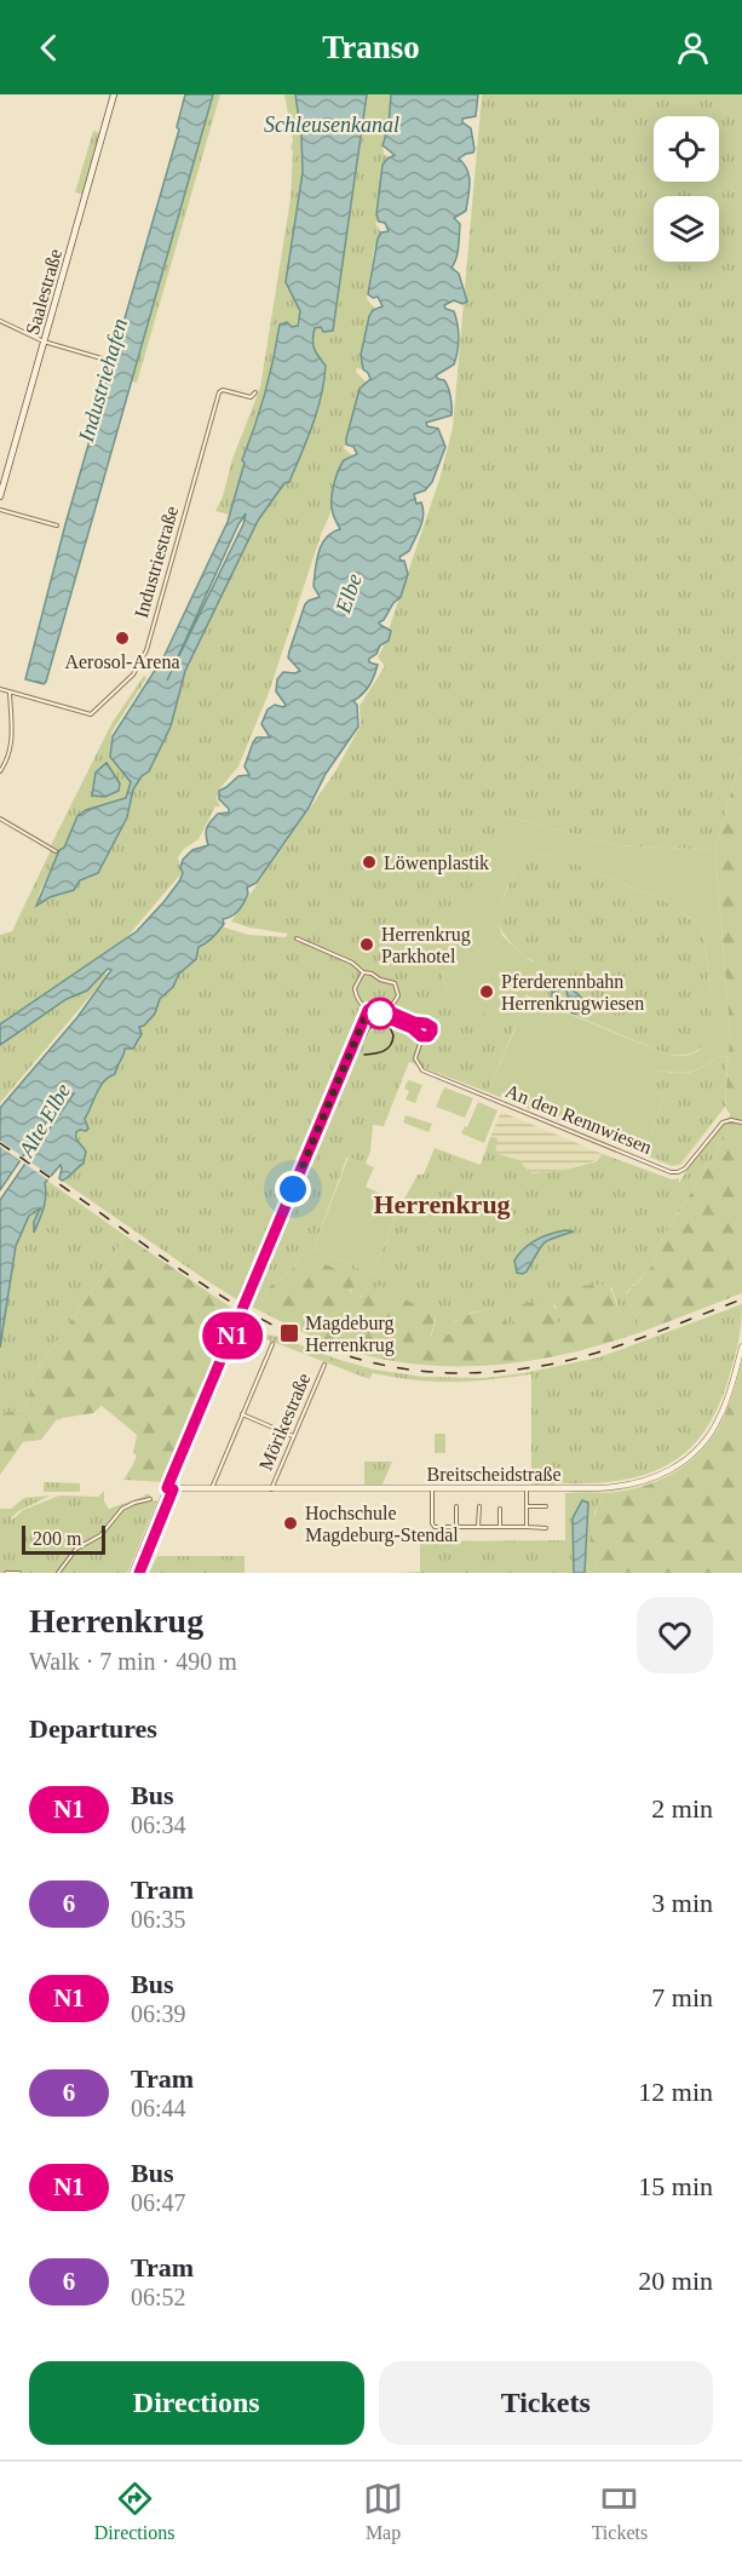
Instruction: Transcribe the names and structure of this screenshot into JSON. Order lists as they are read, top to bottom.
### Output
{
  "streets": {
    "main road": ["Saalestraße"],
    "street": [
      "Industriestraße",
      "An den Rennwiesen",
      "Mörikestraße",
      "Breitscheidstraße"
    ]
  },
  "crossings": [
    ["Mörikestraße", "Breitscheidstraße"]
  ],
  "districts": ["Herrenkrug"],
  "water": [
    "Schleusenkanal",
    "Industriehafen",
    "Elbe",
    "Alte Elbe"
  ],
  "places": {
    "other": [
      "Aerosol-Arena",
      "Löwenplastik",
      "Herrenkrug Parkhotel",
      "Pferderennbahn Herrenkrugwiesen",
      "Hochschule Magdeburg-Stendal"
    ],
    "transit": ["Magdeburg Herrenkrug"]
  },
  "lines": ["bus line N1"],
  "scale_bar": "200 m",
  "page": {
    "header": "Transo",
    "on_map": "N1",
    "scale": "200 m",
    "heading": [
      ["Herrenkrug", "Walk · 7 min · 490 m"],
      "Departures"
    ],
    "list": [
      {
        "mark": "N1",
        "name": "Bus",
        "note": "06:34",
        "value": "2 min"
      },
      {
        "mark": "6",
        "name": "Tram",
        "note": "06:35",
        "value": "3 min"
      },
      {
        "mark": "N1",
        "name": "Bus",
        "note": "06:39",
        "value": "7 min"
      },
      {
        "mark": "6",
        "name": "Tram",
        "note": "06:44",
        "value": "12 min"
      },
      {
        "mark": "N1",
        "name": "Bus",
        "note": "06:47",
        "value": "15 min"
      },
      {
        "mark": "6",
        "name": "Tram",
        "note": "06:52",
        "value": "20 min"
      }
    ],
    "buttons": ["Directions", "Tickets"],
    "tabs": ["Directions", "Map", "Tickets"]
  }
}
